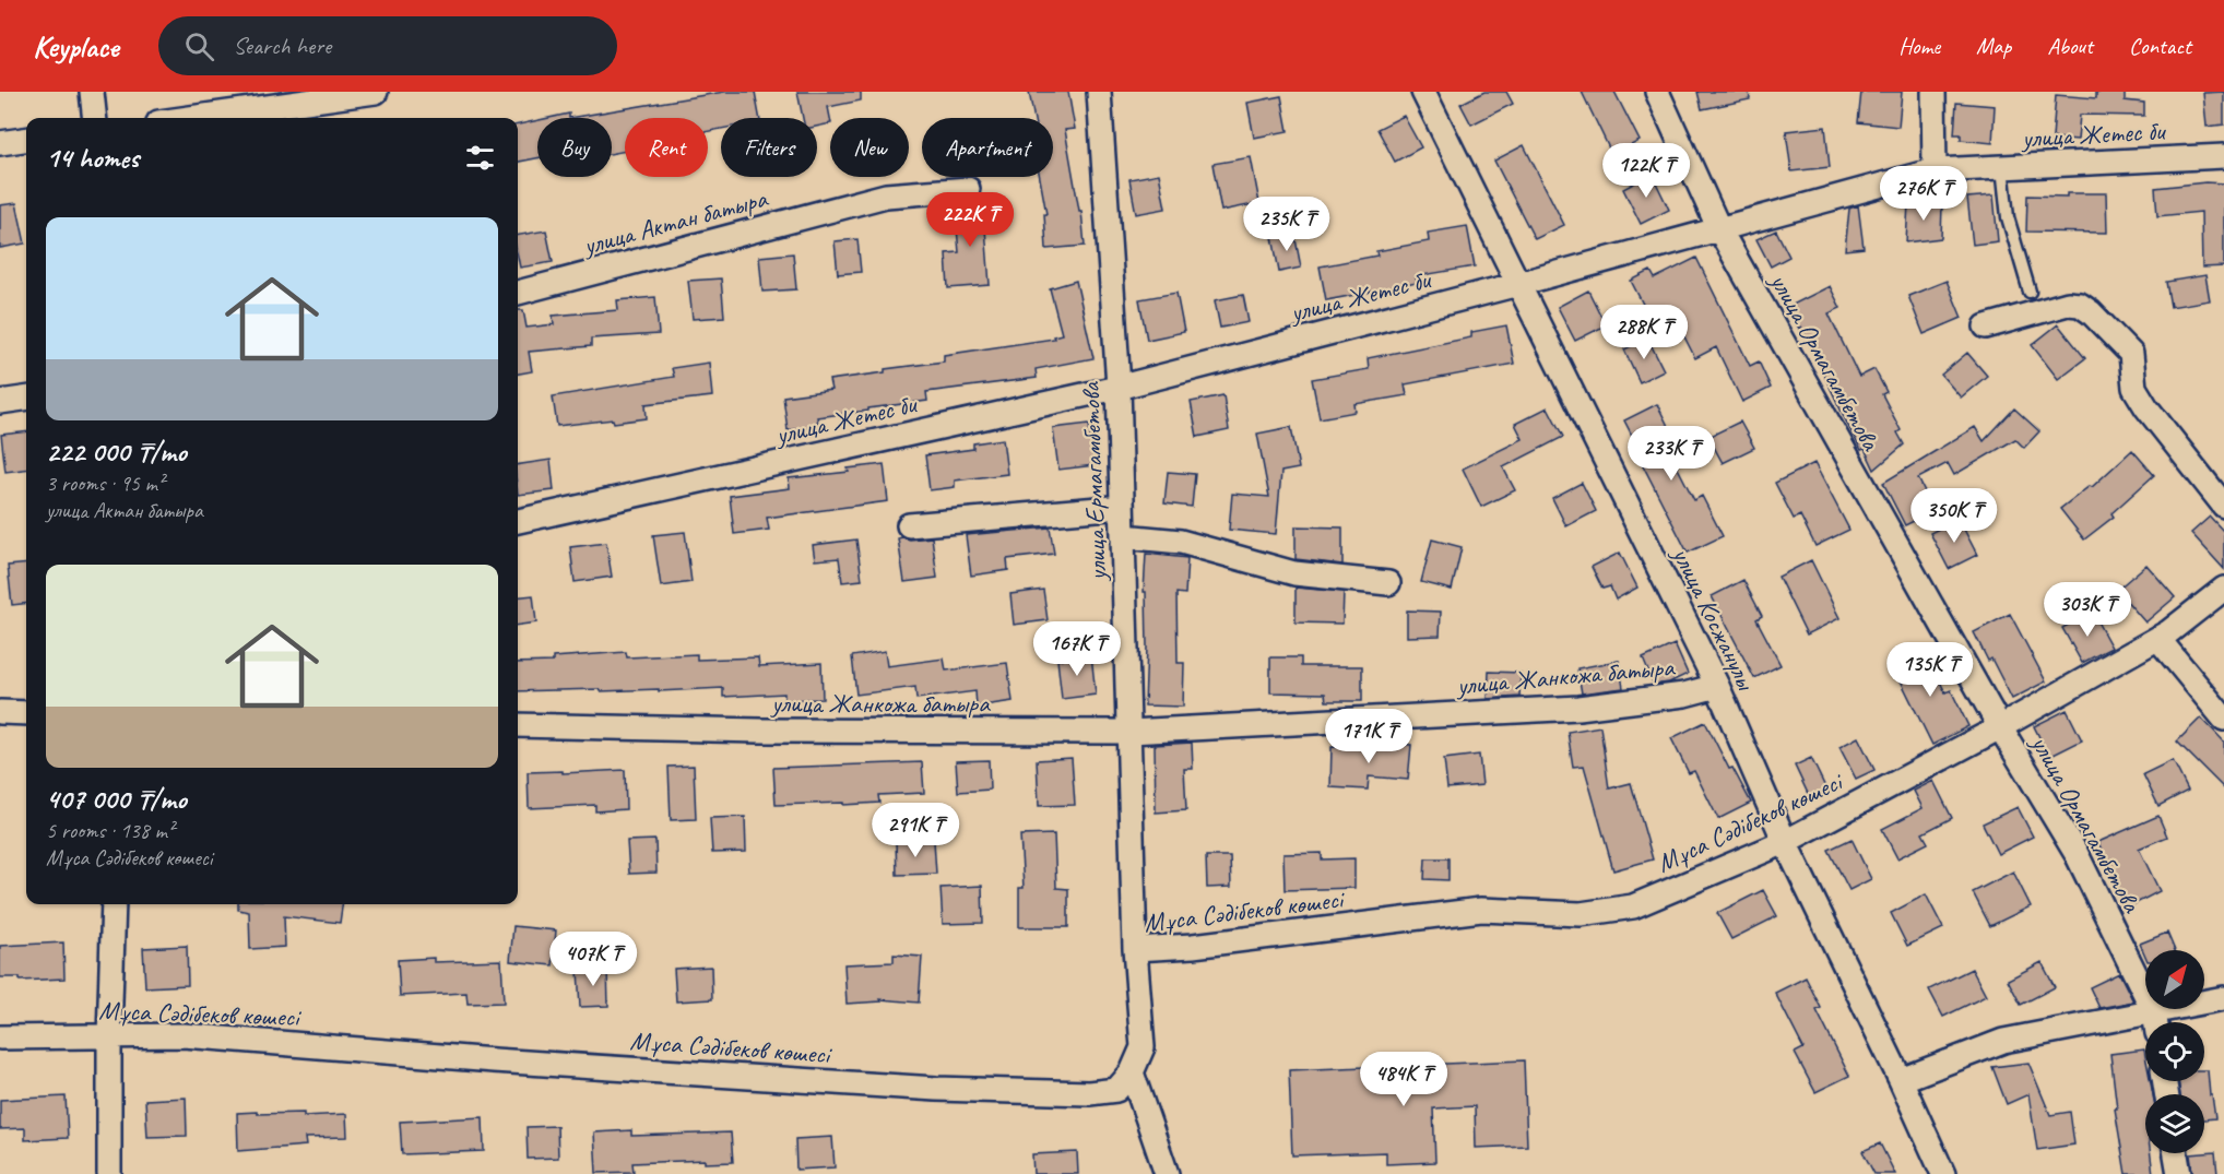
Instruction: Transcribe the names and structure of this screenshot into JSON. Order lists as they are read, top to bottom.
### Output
{
  "streets": {
    "street": [
      "улица Жетес би",
      "улица Актан батыра",
      "улица Ормагамбетова",
      "улица Ермагамбетова",
      "улица Косжанулы",
      "улица Жанкожа батыра",
      "Мұса Сәдібеков көшесі"
    ]
  },
  "crossings": [
    ["улица Жетес би", "улица Ормагамбетова"],
    ["улица Жетес би", "улица Ермагамбетова"],
    ["улица Жетес би", "улица Косжанулы"],
    ["улица Ормагамбетова", "Мұса Сәдібеков көшесі"],
    ["улица Ермагамбетова", "улица Жанкожа батыра"],
    ["улица Ермагамбетова", "Мұса Сәдібеков көшесі"],
    ["улица Косжанулы", "улица Жанкожа батыра"],
    ["улица Косжанулы", "Мұса Сәдібеков көшесі"]
  ],
  "north": "top right",
  "page": {
    "header": "Keyplace",
    "search": "Search here",
    "nav": [
      "Home",
      "Map",
      "About",
      "Contact"
    ],
    "chip": [
      "Buy",
      "Rent",
      "Filters",
      "New",
      "Apartment"
    ],
    "heading": "14 homes",
    "price": [
      "122K ₸",
      "276K ₸",
      "222K ₸",
      "235K ₸",
      "288K ₸",
      "233K ₸",
      "350K ₸",
      "303K ₸",
      "167K ₸",
      "135K ₸",
      "171K ₸",
      "291K ₸",
      "407K ₸",
      "484K ₸"
    ],
    "list": [
      {
        "name": "222 000 ₸/mo",
        "note": "3 rooms · 95 m² · улица Актан батыра"
      },
      {
        "name": "407 000 ₸/mo",
        "note": "5 rooms · 138 m² · Мұса Сәдібеков көшесі"
      }
    ]
  }
}
